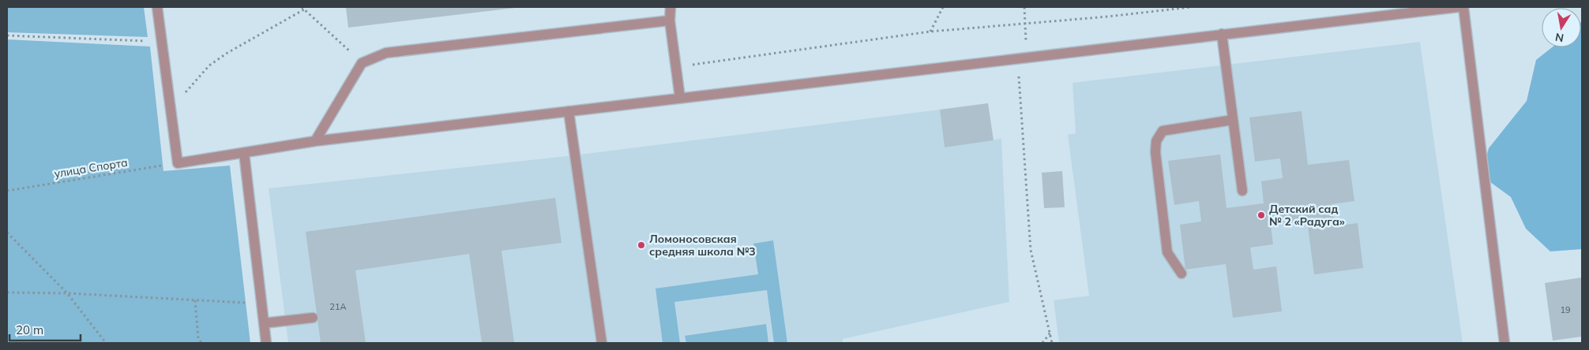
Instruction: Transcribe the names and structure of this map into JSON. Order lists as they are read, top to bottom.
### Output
{
  "streets": {
    "path": ["улица Спорта"]
  },
  "places": ["Детский сад № 2 «Радуга»", "Ломоносовская средняя школа №3"],
  "house_numbers": ["21А", "19"],
  "scale_bar": "20 m",
  "north": "bottom"
}
